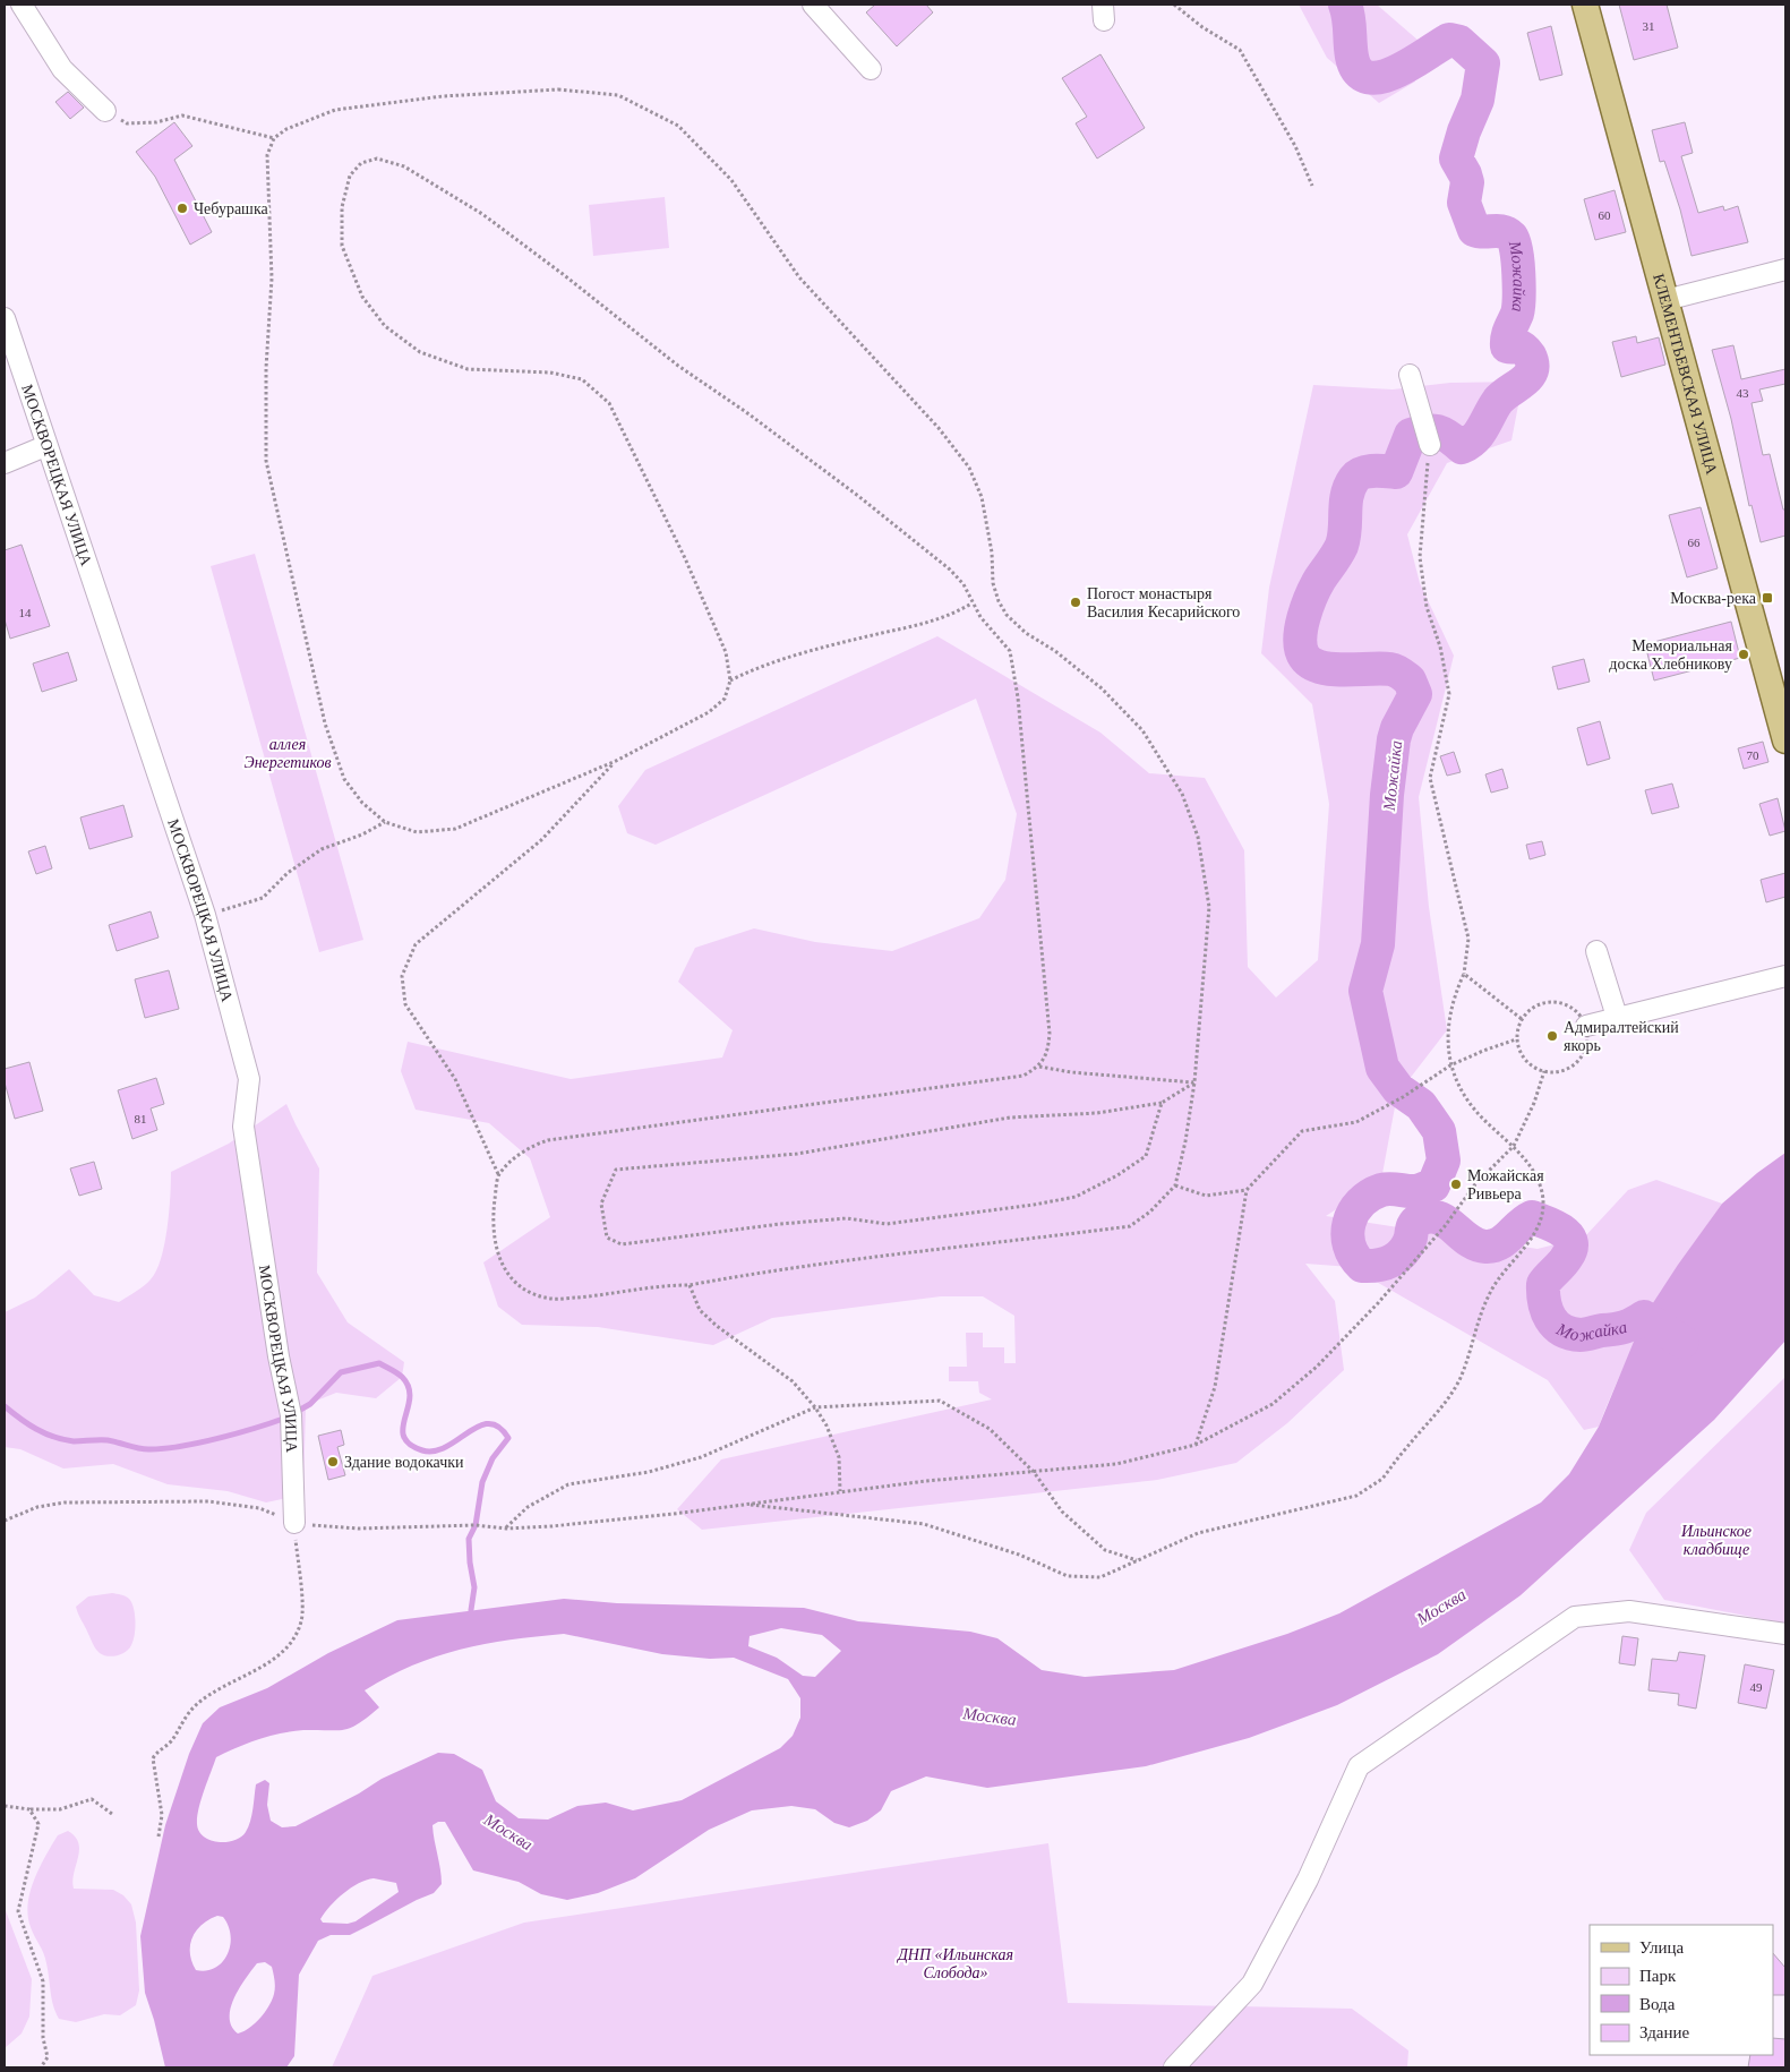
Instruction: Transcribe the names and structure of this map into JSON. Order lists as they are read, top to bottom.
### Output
{
  "streets": {
    "main road": ["КЛЕМЕНТЬЕВСКАЯ УЛИЦА"],
    "street": ["МОСКВОРЕЦКАЯ УЛИЦА"]
  },
  "water": ["Можайка", "Москва"],
  "parks": ["аллея Энергетиков", "Ильинское кладбище", "ДНП «Ильинская Слобода»"],
  "places": {
    "other": [
      "Чебурашка",
      "Погост монастыря Василия Кесарийского",
      "Мемориальная доска Хлебникову",
      "Адмиралтейский якорь",
      "Можайская Ривьера",
      "Здание водокачки"
    ],
    "transit": ["Москва-река"]
  },
  "house_numbers": [
    "31",
    "60",
    "43",
    "66",
    "14",
    "70",
    "81",
    "49"
  ],
  "legend": [
    "Улица",
    "Парк",
    "Вода",
    "Здание"
  ]
}
